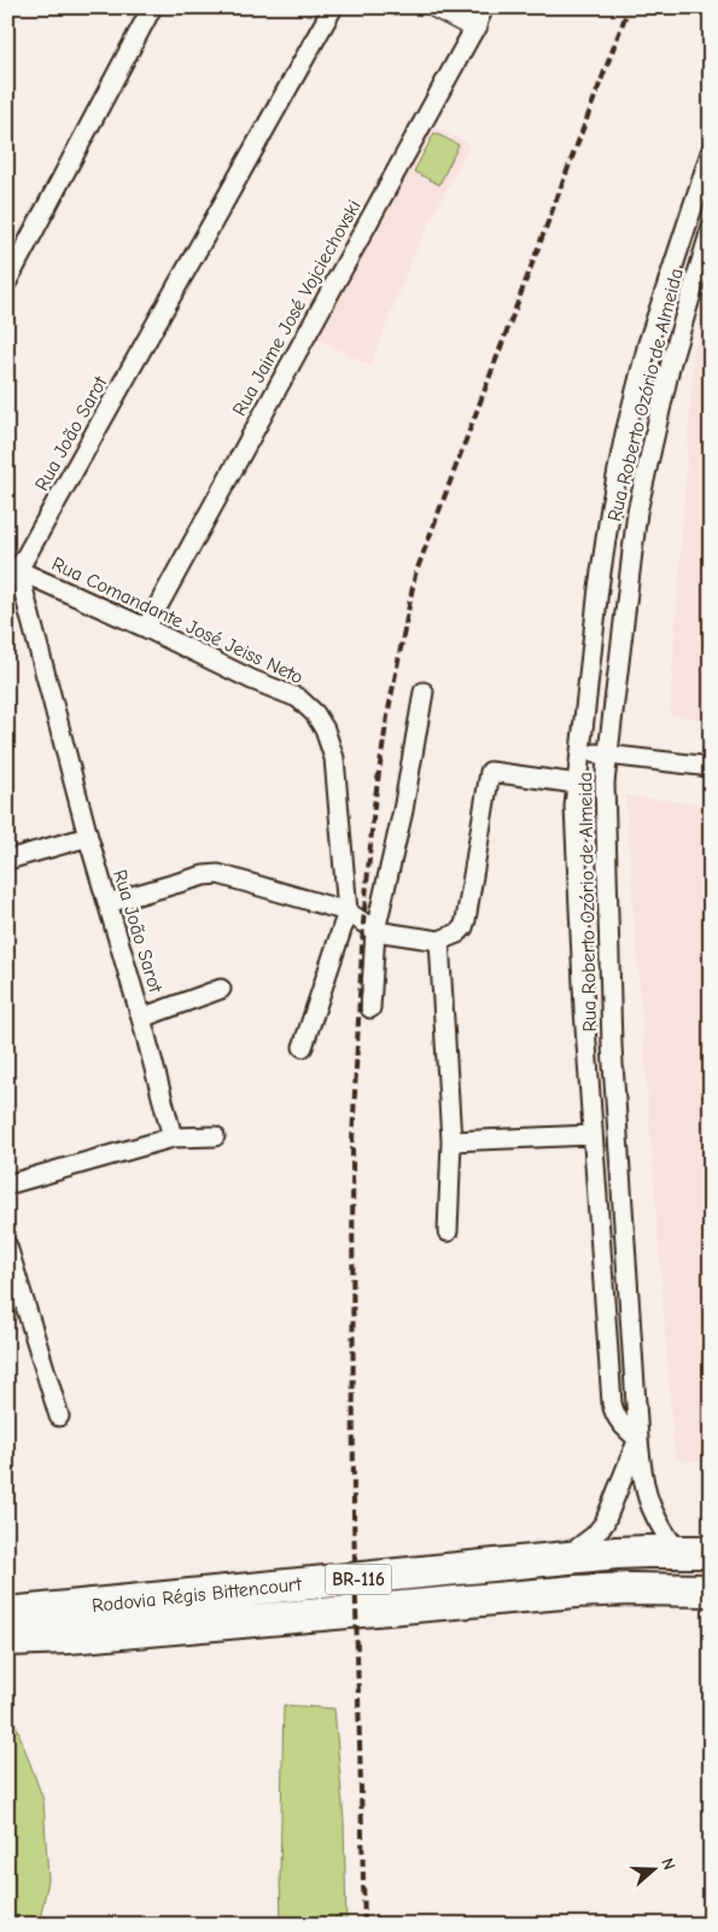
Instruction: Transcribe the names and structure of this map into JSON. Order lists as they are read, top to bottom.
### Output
{
  "streets": {
    "highway": ["BR-116", "Rodovia Régis Bittencourt"],
    "street": [
      "Rua Jaime José Vojciechovski",
      "Rua Roberto Ozório de Almeida",
      "Rua João Sarot",
      "Rua Comandante José Jeiss Neto"
    ]
  },
  "crossings": [
    ["Rua Jaime José Vojciechovski", "Rua Comandante José Jeiss Neto"],
    ["Rua Roberto Ozório de Almeida", "Rodovia Régis Bittencourt"],
    ["Rua João Sarot", "Rua Comandante José Jeiss Neto"]
  ],
  "north": "right"
}
